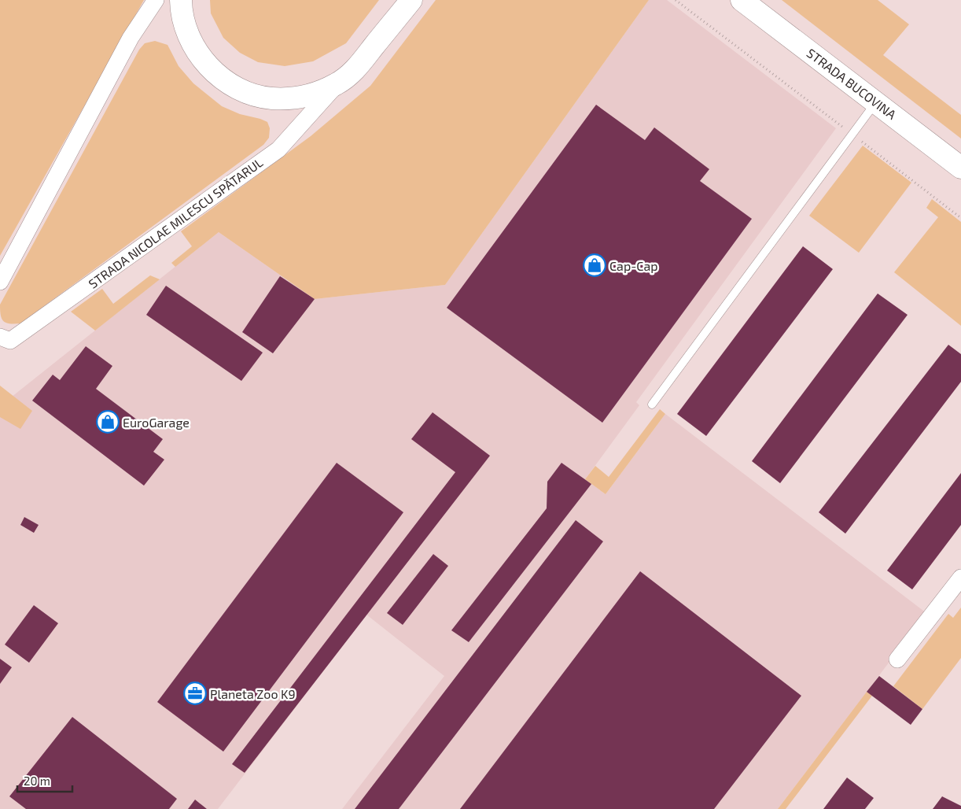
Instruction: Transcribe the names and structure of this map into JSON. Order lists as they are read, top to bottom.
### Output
{
  "streets": {
    "main road": ["STRADA BUCOVINA", "STRADA NICOLAE MILESCU SPĂTARUL"]
  },
  "places": {
    "shop": ["Cap-Cap", "EuroGarage"],
    "office": ["Planeta Zoo K9"]
  },
  "scale_bar": "20 m"
}
